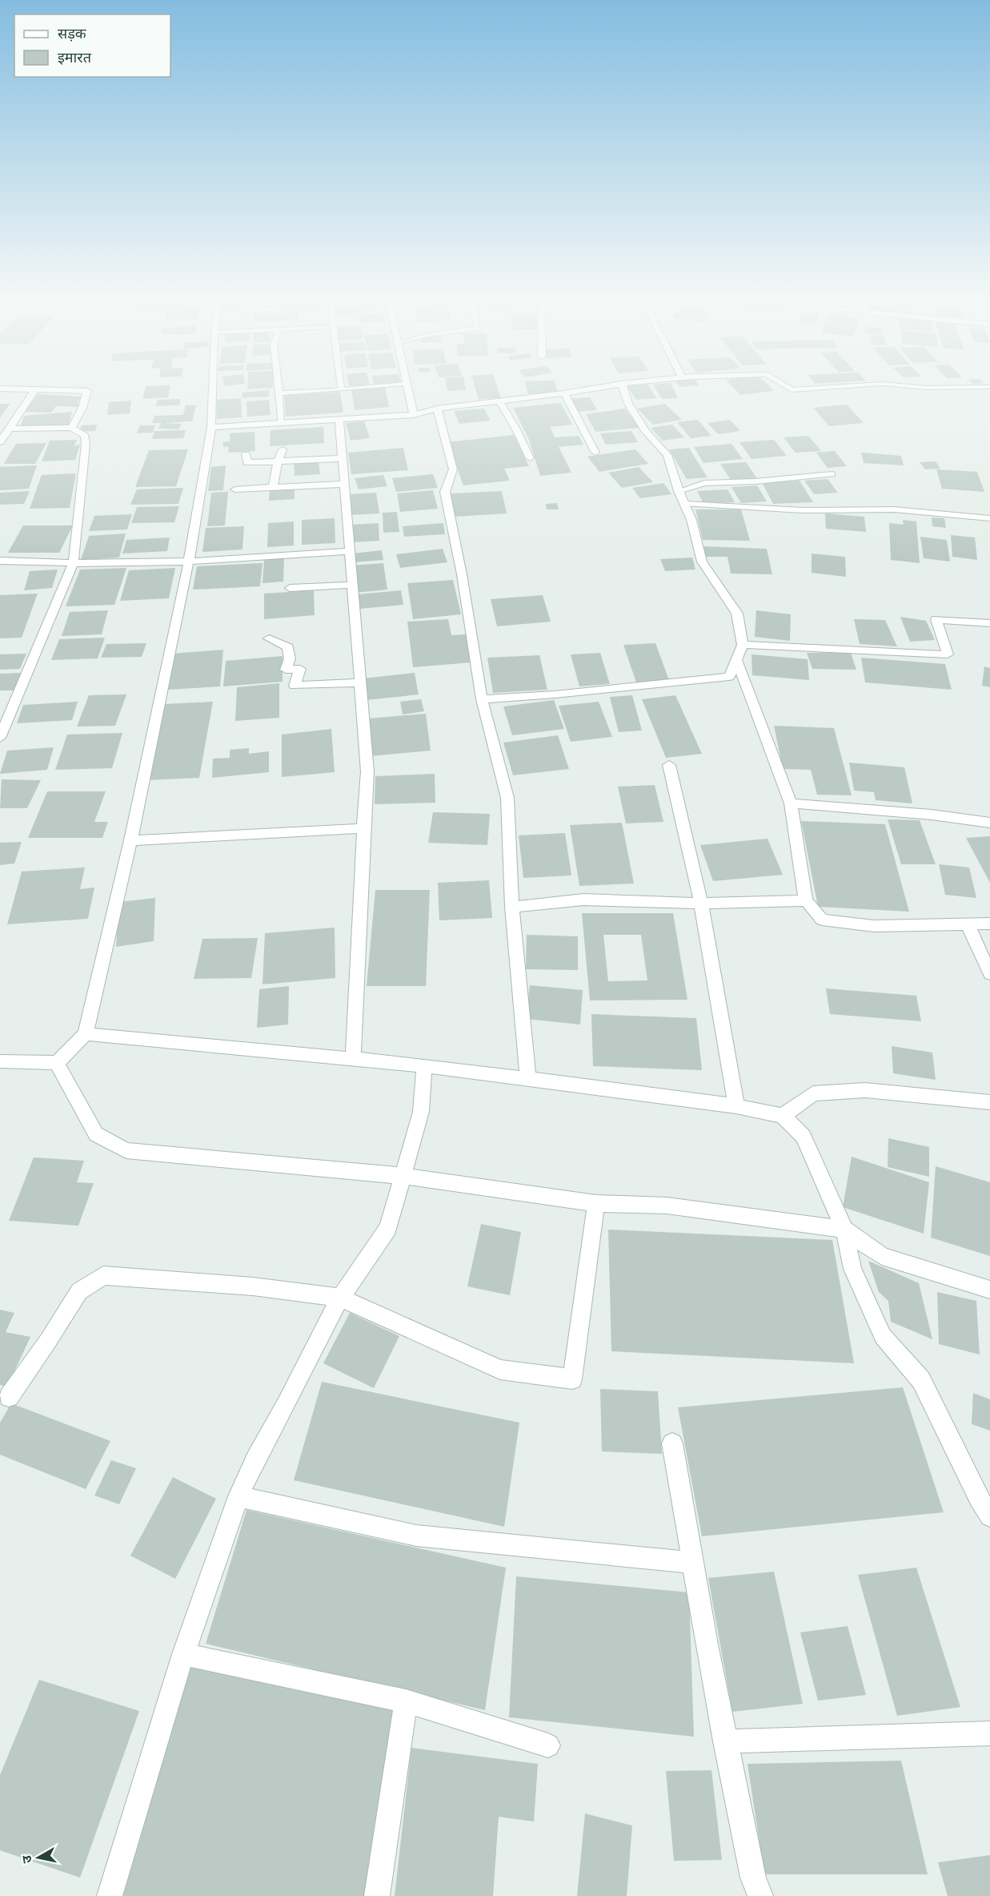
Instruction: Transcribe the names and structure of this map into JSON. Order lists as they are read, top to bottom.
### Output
{
  "legend": ["सड़क", "इमारत"],
  "north": "left"
}
